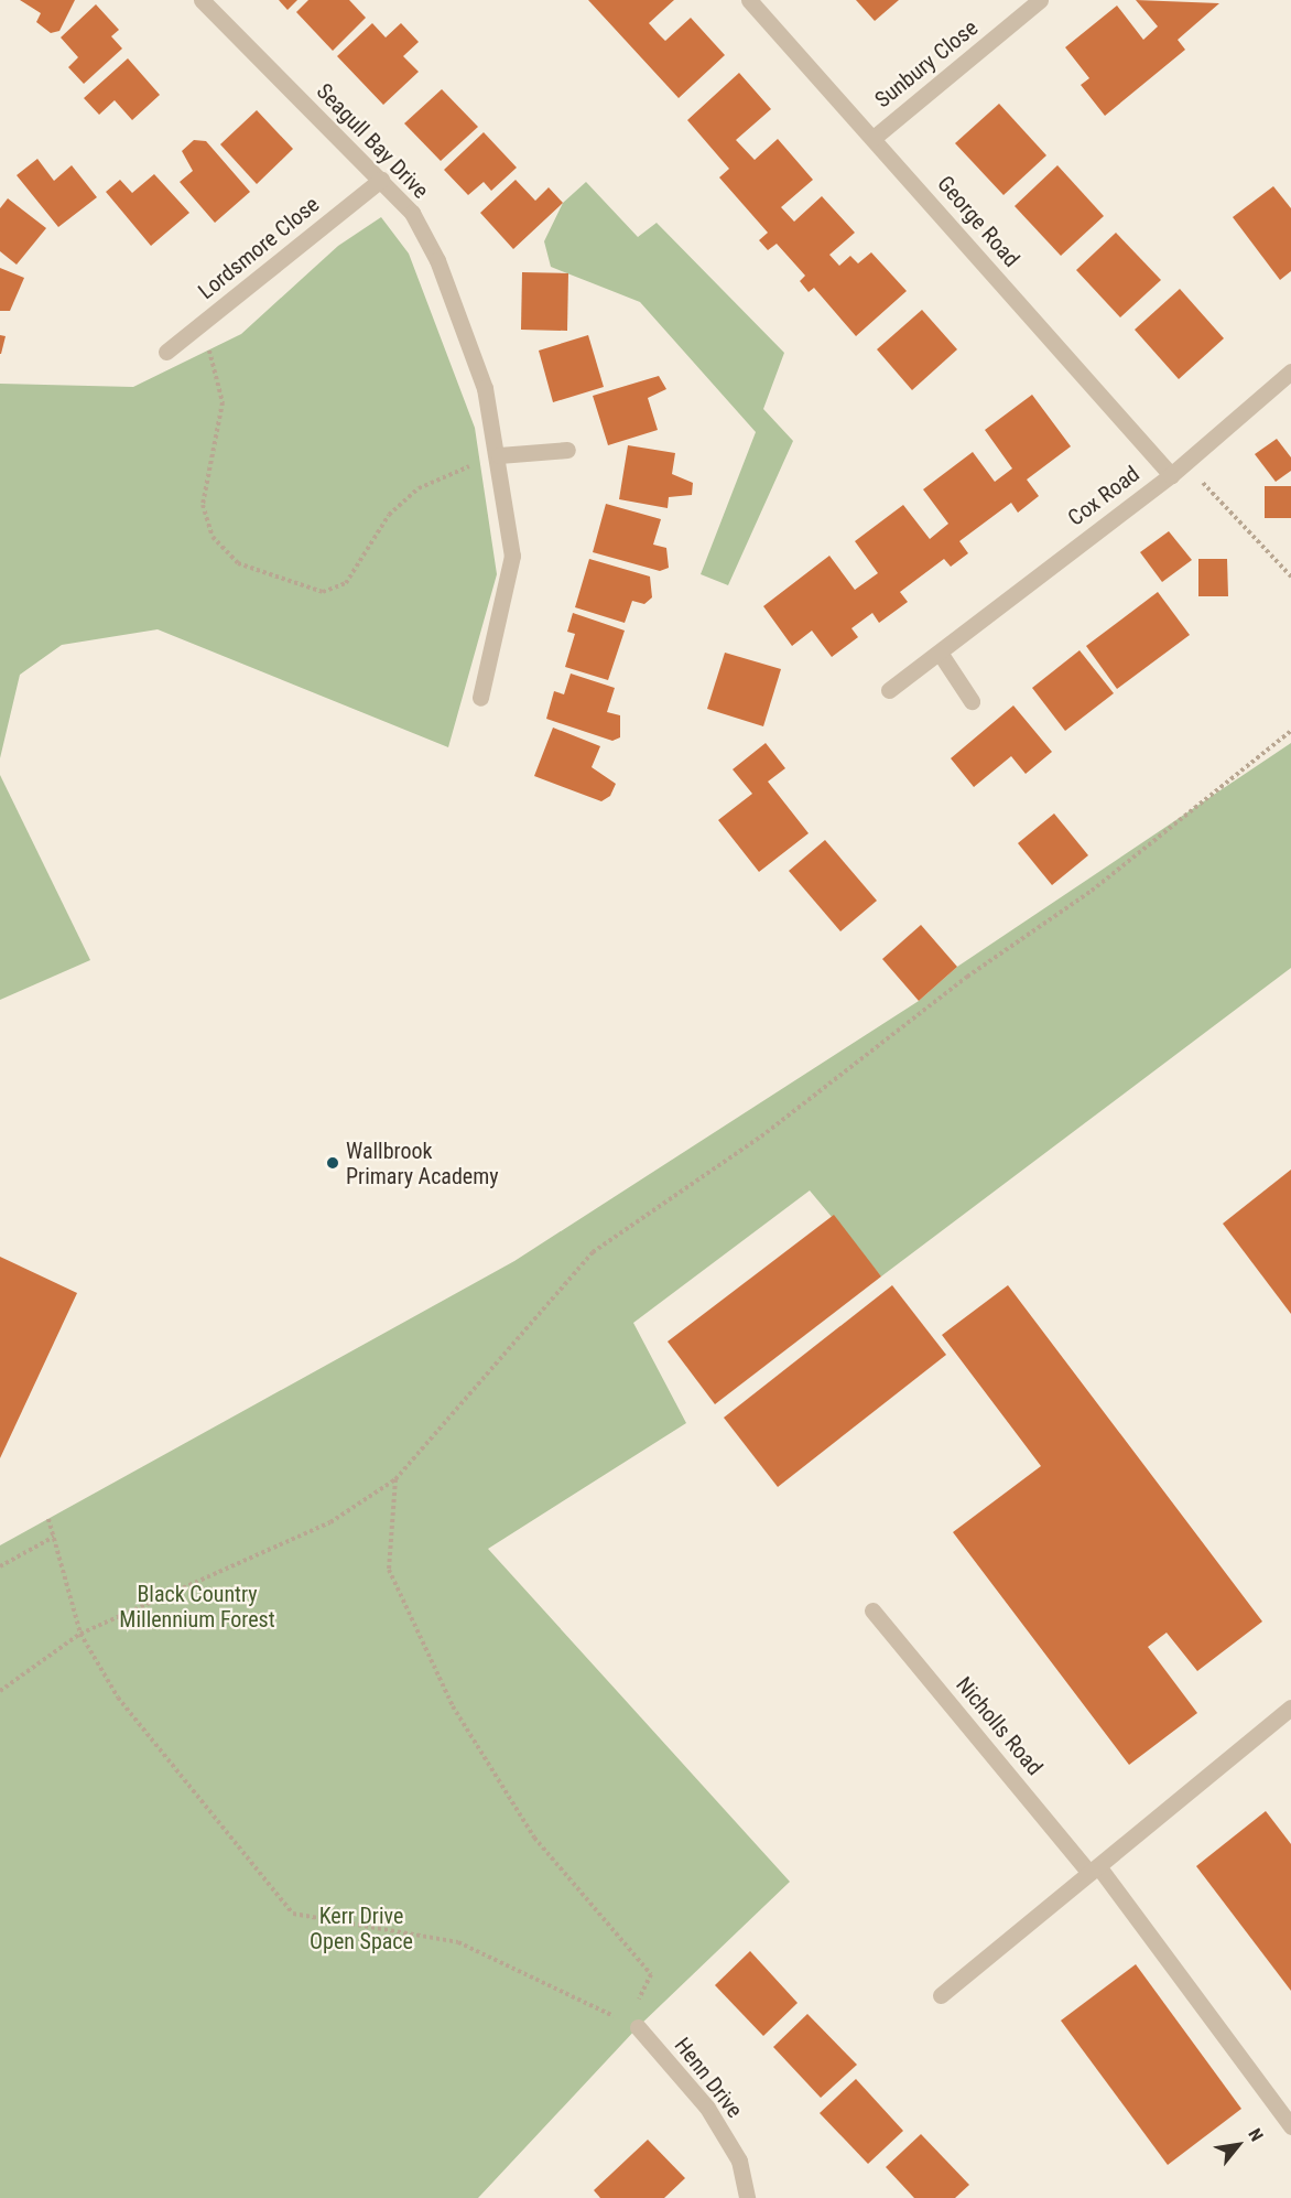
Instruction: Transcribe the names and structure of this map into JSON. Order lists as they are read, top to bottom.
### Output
{
  "streets": {
    "street": [
      "Sunbury Close",
      "Seagull Bay Drive",
      "George Road",
      "Lordsmore Close",
      "Cox Road",
      "Nicholls Road",
      "Henn Drive"
    ]
  },
  "crossings": [
    ["Sunbury Close", "George Road"],
    ["Seagull Bay Drive", "Lordsmore Close"],
    ["George Road", "Cox Road"]
  ],
  "parks": ["Black Country Millennium Forest", "Kerr Drive Open Space"],
  "places": ["Wallbrook Primary Academy"],
  "north": "top right"
}
